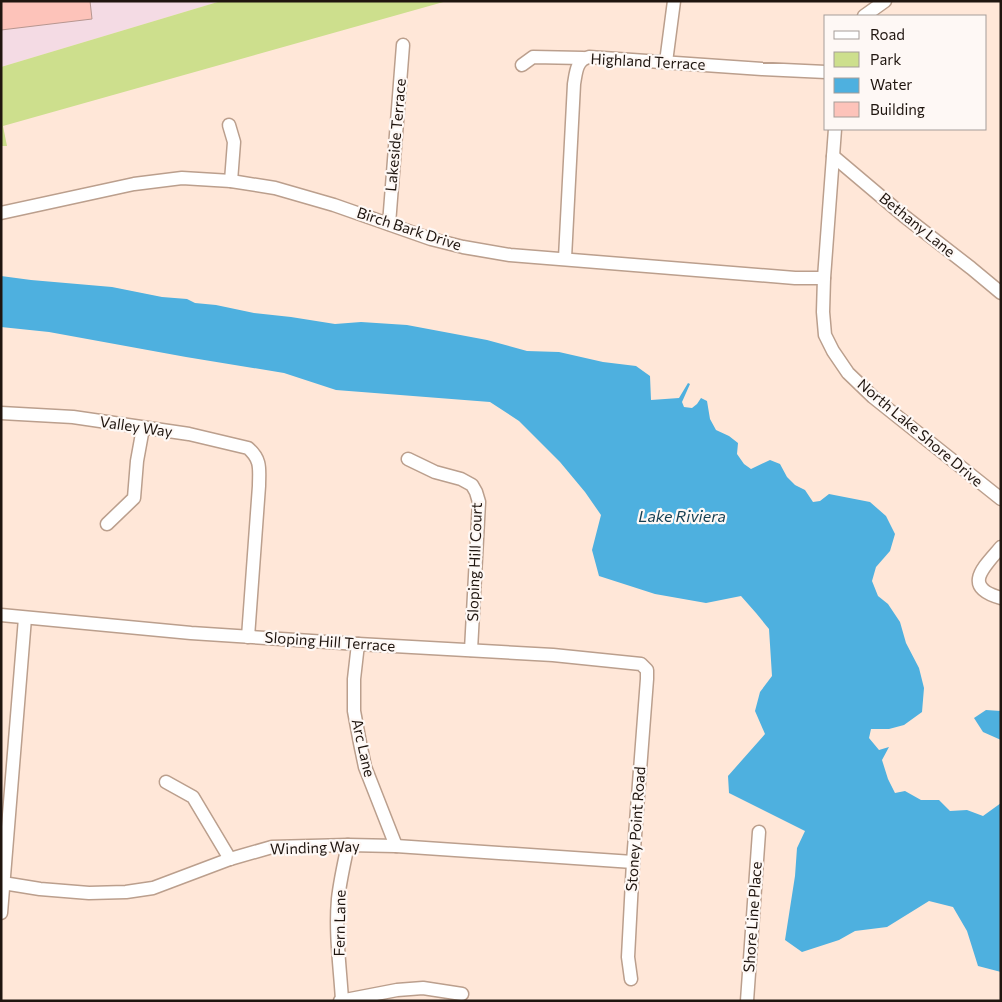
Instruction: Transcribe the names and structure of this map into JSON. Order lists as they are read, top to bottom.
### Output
{
  "streets": {
    "street": [
      "Highland Terrace",
      "Lakeside Terrace",
      "Bethany Lane",
      "Birch Bark Drive",
      "Valley Way",
      "North Lake Shore Drive",
      "Sloping Hill Court",
      "Sloping Hill Terrace",
      "Arc Lane",
      "Stoney Point Road",
      "Winding Way",
      "Shore Line Place",
      "Fern Lane"
    ]
  },
  "crossings": [
    ["Highland Terrace", "Birch Bark Drive"],
    ["Lakeside Terrace", "Birch Bark Drive"],
    ["Bethany Lane", "North Lake Shore Drive"],
    ["Birch Bark Drive", "North Lake Shore Drive"],
    ["Valley Way", "Sloping Hill Terrace"],
    ["Sloping Hill Court", "Sloping Hill Terrace"],
    ["Sloping Hill Terrace", "Arc Lane"],
    ["Sloping Hill Terrace", "Stoney Point Road"],
    ["Arc Lane", "Winding Way"],
    ["Stoney Point Road", "Winding Way"],
    ["Winding Way", "Fern Lane"]
  ],
  "water": ["Lake Riviera"],
  "legend": [
    "Road",
    "Park",
    "Water",
    "Building"
  ]
}
